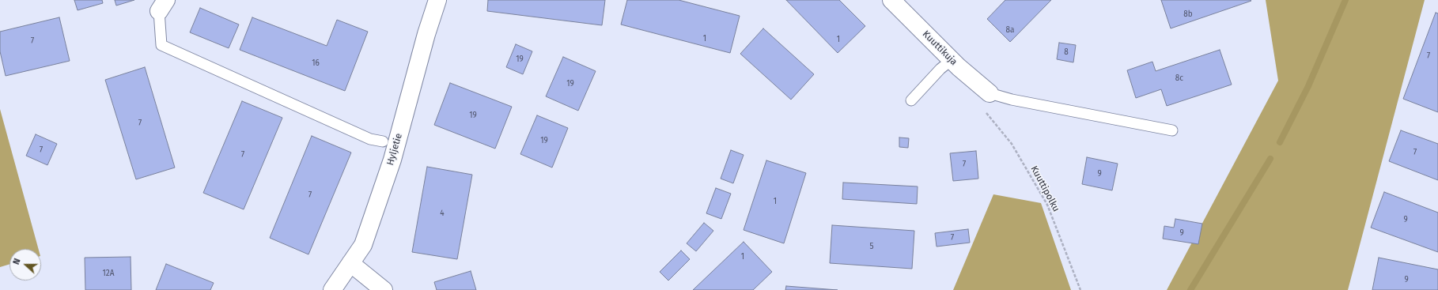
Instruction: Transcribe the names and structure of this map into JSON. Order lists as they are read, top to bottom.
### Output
{
  "streets": {
    "street": ["Kuuttikuja", "Hyljetie"],
    "path": ["Kuuttipolku"]
  },
  "house_numbers": [
    "8b",
    "8a",
    "1",
    "1",
    "7",
    "8",
    "7",
    "19",
    "16",
    "8c",
    "19",
    "19",
    "7",
    "19",
    "7",
    "7",
    "7",
    "7",
    "9",
    "7",
    "1",
    "4",
    "9",
    "9",
    "7",
    "5",
    "1",
    "12A",
    "9"
  ],
  "north": "left"
}
